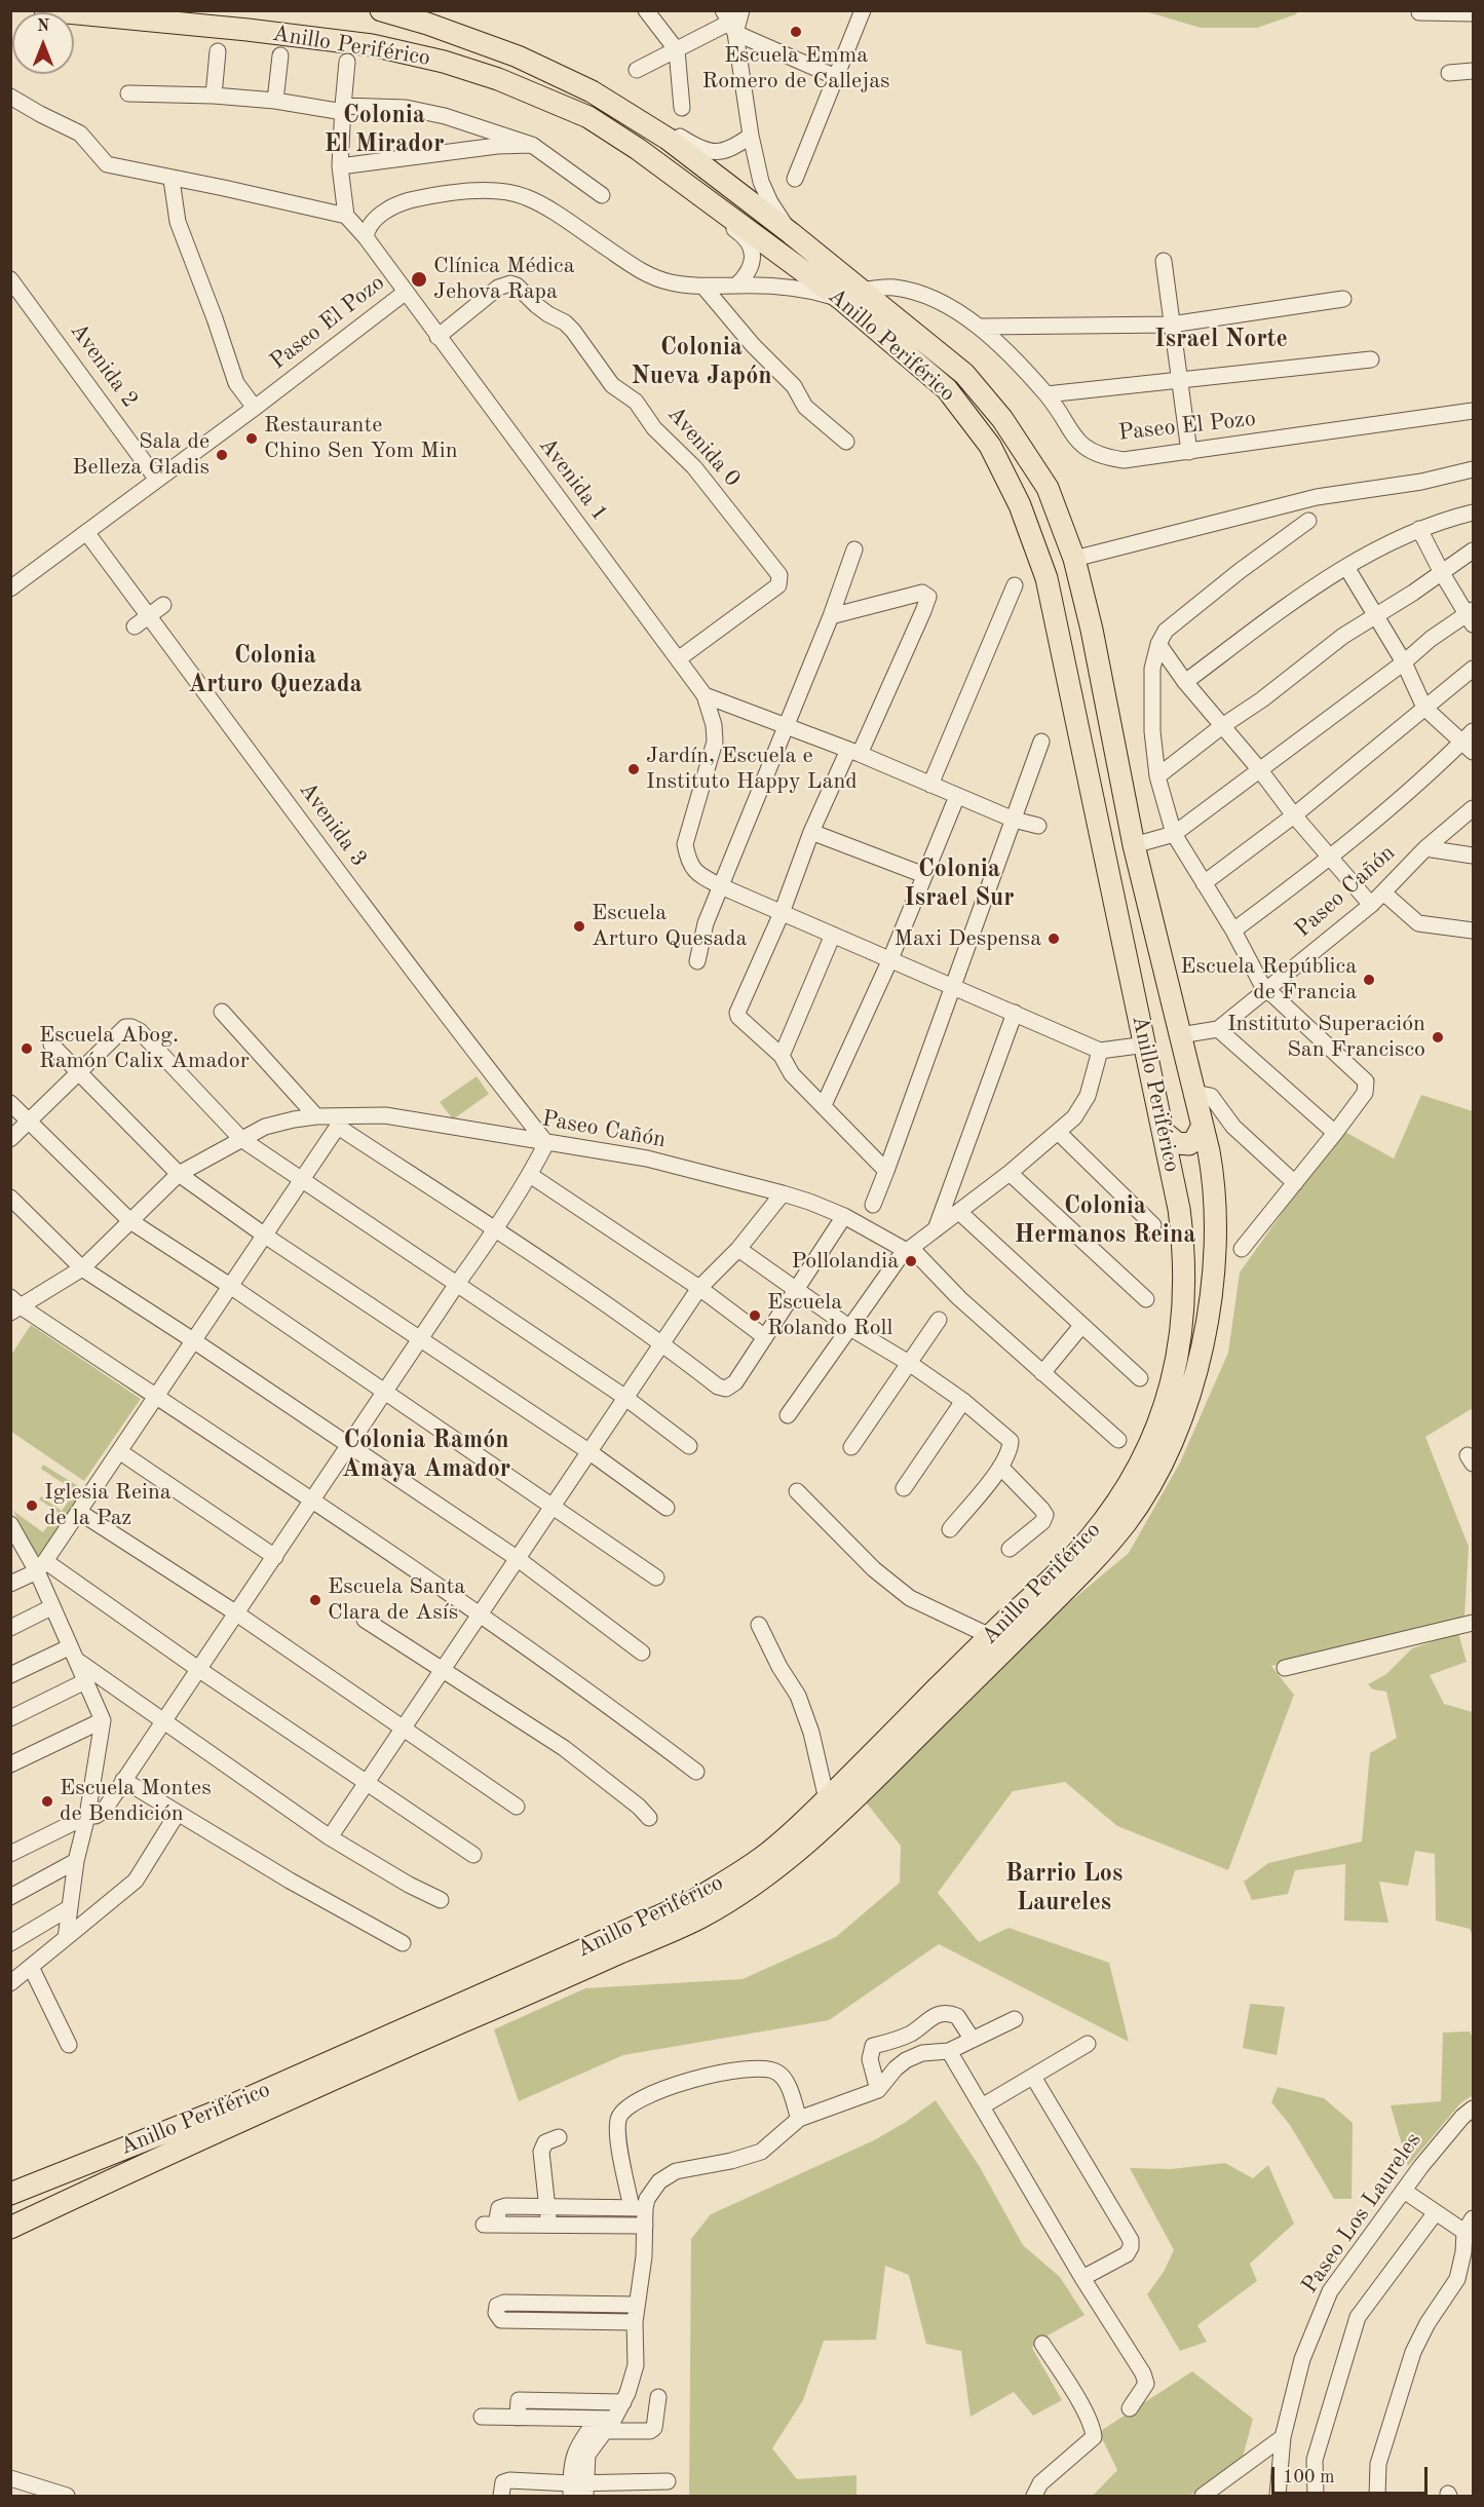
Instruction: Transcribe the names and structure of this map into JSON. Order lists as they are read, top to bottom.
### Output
{
  "streets": {
    "highway": ["Anillo Periférico"],
    "street": [
      "Paseo El Pozo",
      "Avenida 2",
      "Avenida 0",
      "Avenida 1",
      "Avenida 3",
      "Paseo Cañón",
      "Paseo Los Laureles"
    ]
  },
  "crossings": [
    ["Anillo Periférico", "Paseo El Pozo"],
    ["Anillo Periférico", "Paseo Cañón"],
    ["Paseo El Pozo", "Avenida 2"],
    ["Paseo El Pozo", "Avenida 1"],
    ["Paseo El Pozo", "Avenida 3"],
    ["Avenida 0", "Avenida 1"],
    ["Avenida 3", "Paseo Cañón"]
  ],
  "districts": [
    "Colonia El Mirador",
    "Israel Norte",
    "Colonia Nueva Japón",
    "Colonia Arturo Quezada",
    "Colonia Israel Sur",
    "Colonia Hermanos Reina",
    "Colonia Ramón Amaya Amador",
    "Barrio Los Laureles"
  ],
  "places": [
    "Escuela Emma Romero de Callejas",
    "Clínica Médica Jehova Rapa",
    "Restaurante Chino Sen Yom Min",
    "Sala de Belleza Gladis",
    "Jardín, Escuela e Instituto Happy Land",
    "Escuela Arturo Quesada",
    "Maxi Despensa",
    "Escuela República de Francia",
    "Instituto Superación San Francisco",
    "Escuela Abog. Ramón Calix Amador",
    "Pollolandia",
    "Escuela Rolando Roll",
    "Iglesia Reina de la Paz",
    "Escuela Santa Clara de Asís",
    "Escuela Montes de Bendición"
  ],
  "scale_bar": "100 m",
  "north": "top"
}
